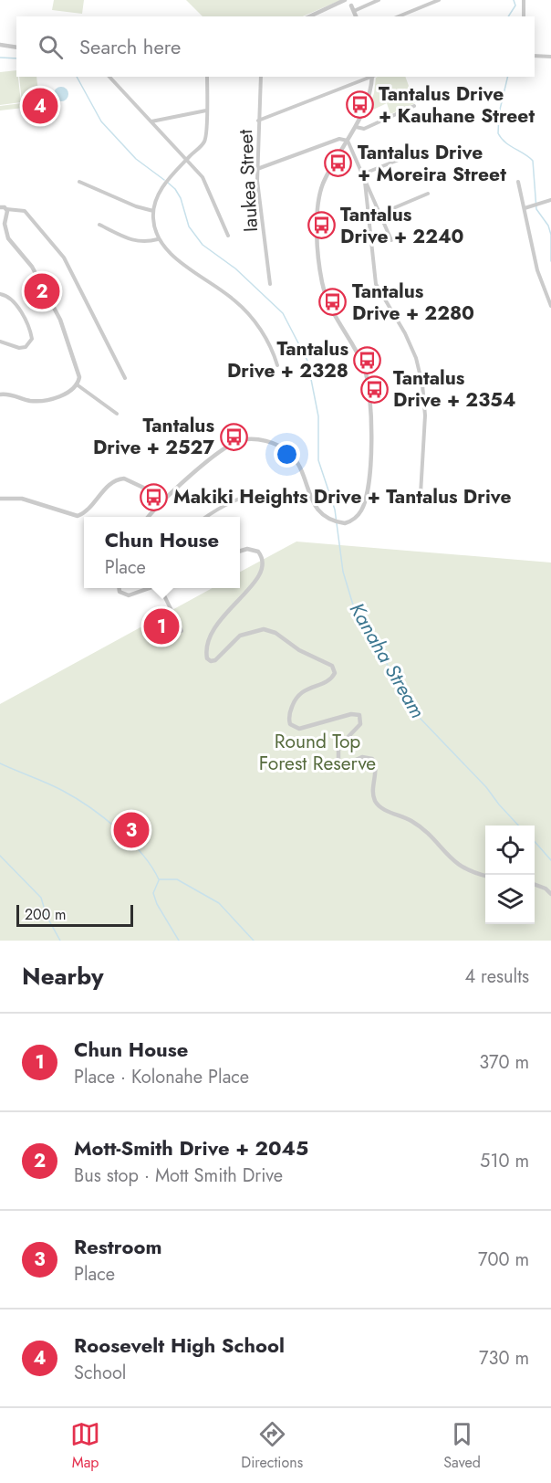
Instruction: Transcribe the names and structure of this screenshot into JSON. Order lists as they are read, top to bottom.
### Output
{
  "streets": {
    "street": ["Iaukea Street"]
  },
  "water": ["Kanaha Stream"],
  "parks": ["Round Top Forest Reserve"],
  "places": {
    "bus stop": [
      "Tantalus Drive + Kauhane Street",
      "Tantalus Drive + Moreira Street",
      "Tantalus Drive + 2240",
      "Tantalus Drive + 2280",
      "Tantalus Drive + 2328",
      "Tantalus Drive + 2354",
      "Tantalus Drive + 2527",
      "Makiki Heights Drive + Tantalus Drive"
    ]
  },
  "scale_bar": "200 m",
  "page": {
    "search": "Search here",
    "pins": [
      "4",
      "2",
      "1",
      "3"
    ],
    "popup": ["Chun House", "Place"],
    "scale": "200 m",
    "heading": ["Nearby", "4 results"],
    "list": [
      {
        "mark": "1",
        "name": "Chun House",
        "note": "Place · Kolonahe Place",
        "value": "370 m"
      },
      {
        "mark": "2",
        "name": "Mott-Smith Drive + 2045",
        "note": "Bus stop · Mott Smith Drive",
        "value": "510 m"
      },
      {
        "mark": "3",
        "name": "Restroom",
        "note": "Place",
        "value": "700 m"
      },
      {
        "mark": "4",
        "name": "Roosevelt High School",
        "note": "School",
        "value": "730 m"
      }
    ],
    "nav": ["Map", "Directions", "Saved"]
  }
}
